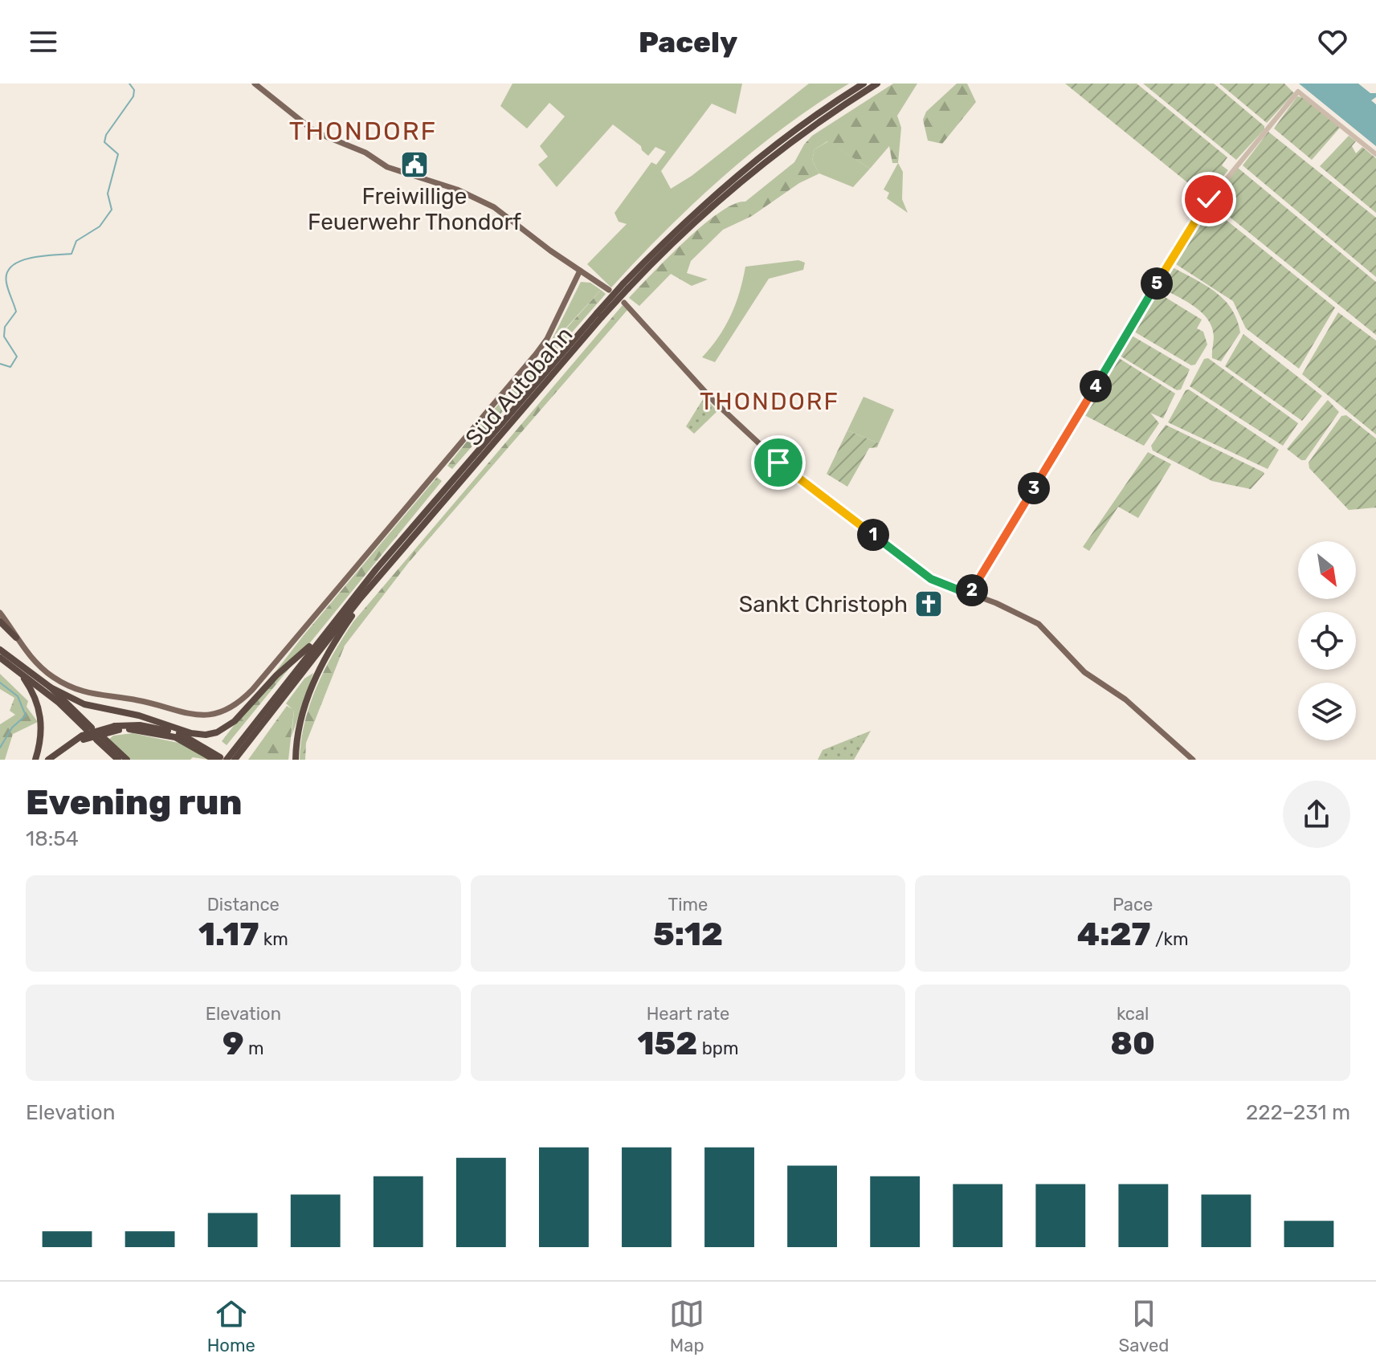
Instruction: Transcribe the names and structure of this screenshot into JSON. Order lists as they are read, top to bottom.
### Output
{
  "streets": {
    "highway": ["Süd Autobahn"]
  },
  "districts": ["THONDORF", "THONDORF"],
  "places": {
    "public building": ["Freiwillige Feuerwehr Thondorf"],
    "church": ["Sankt Christoph"]
  },
  "north": "bottom right",
  "page": {
    "header": "Pacely",
    "pins": [
      "5",
      "4",
      "3",
      "1",
      "2"
    ],
    "heading": ["Evening run", "18:54"],
    "stats": [
      ["Distance", "1.17 km"],
      ["Time", "5:12"],
      ["Pace", "4:27 /km"],
      ["Elevation", "9 m"],
      ["Heart rate", "152 bpm"],
      ["kcal", "80"]
    ],
    "chart": ["Elevation", "222–231 m"],
    "tabs": ["Home", "Map", "Saved"]
  }
}
